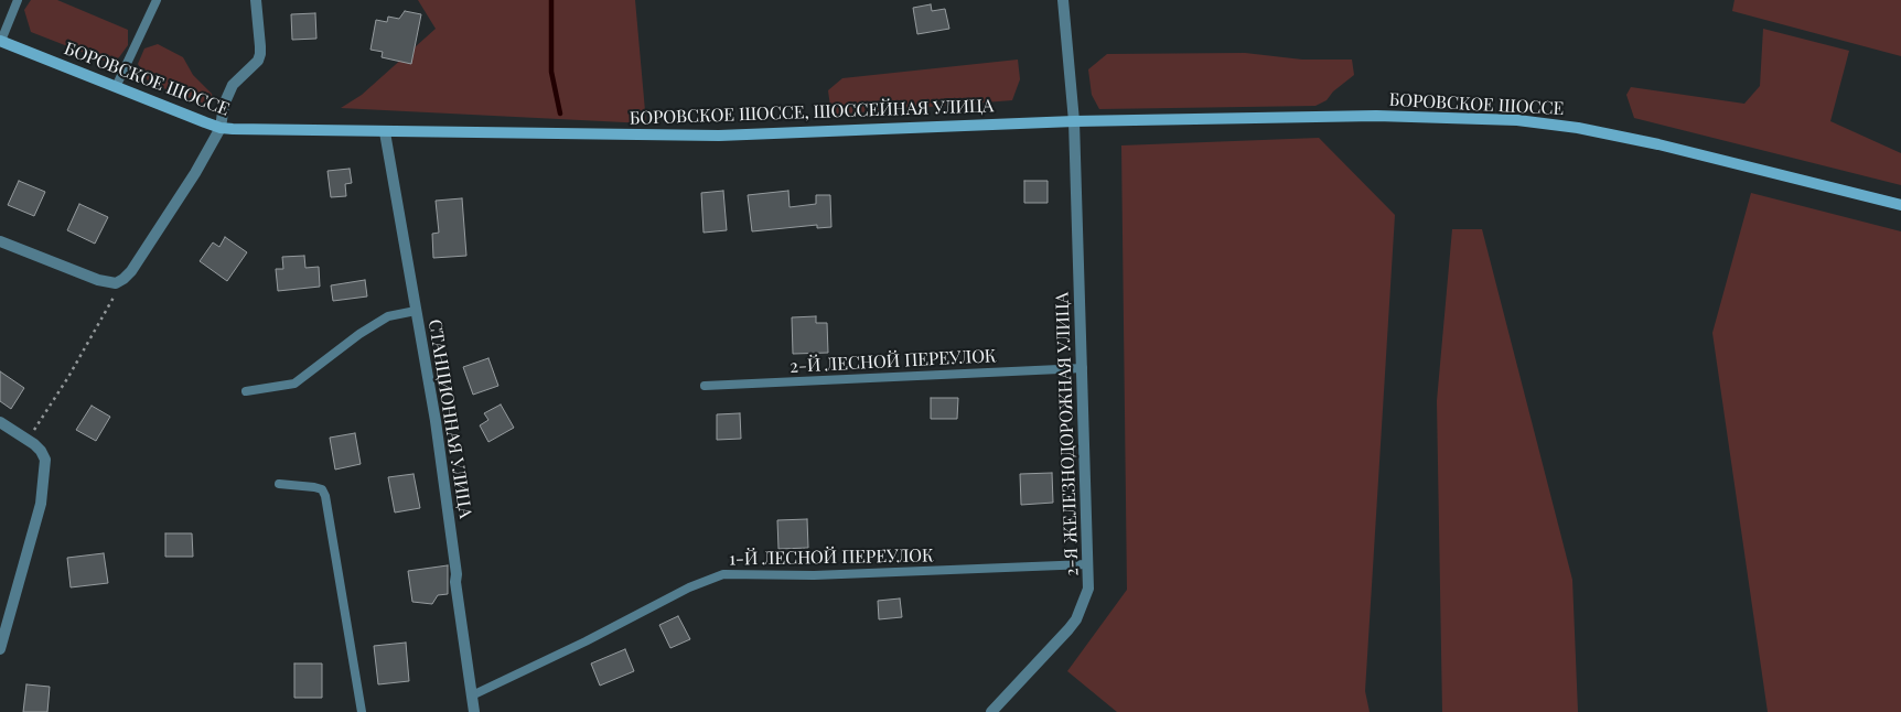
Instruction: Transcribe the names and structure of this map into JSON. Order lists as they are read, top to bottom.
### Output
{
  "streets": {
    "main road": ["БОРОВСКОЕ ШОССЕ", "БОРОВСКОЕ ШОССЕ, ШОССЕЙНАЯ УЛИЦА"],
    "street": ["СТАНЦИОННАЯ УЛИЦА", "2-Я ЖЕЛЕЗНОДОРОЖНАЯ УЛИЦА"],
    "lane": ["2-Й ЛЕСНОЙ ПЕРЕУЛОК", "1-Й ЛЕСНОЙ ПЕРЕУЛОК"]
  },
  "crossings": [
    ["БОРОВСКОЕ ШОССЕ", "БОРОВСКОЕ ШОССЕ, ШОССЕЙНАЯ УЛИЦА"],
    ["БОРОВСКОЕ ШОССЕ", "СТАНЦИОННАЯ УЛИЦА"],
    ["БОРОВСКОЕ ШОССЕ", "2-Я ЖЕЛЕЗНОДОРОЖНАЯ УЛИЦА"],
    ["БОРОВСКОЕ ШОССЕ, ШОССЕЙНАЯ УЛИЦА", "СТАНЦИОННАЯ УЛИЦА"],
    ["БОРОВСКОЕ ШОССЕ, ШОССЕЙНАЯ УЛИЦА", "2-Я ЖЕЛЕЗНОДОРОЖНАЯ УЛИЦА"],
    ["2-Й ЛЕСНОЙ ПЕРЕУЛОК", "2-Я ЖЕЛЕЗНОДОРОЖНАЯ УЛИЦА"],
    ["СТАНЦИОННАЯ УЛИЦА", "1-Й ЛЕСНОЙ ПЕРЕУЛОК"],
    ["2-Я ЖЕЛЕЗНОДОРОЖНАЯ УЛИЦА", "1-Й ЛЕСНОЙ ПЕРЕУЛОК"]
  ]
}
